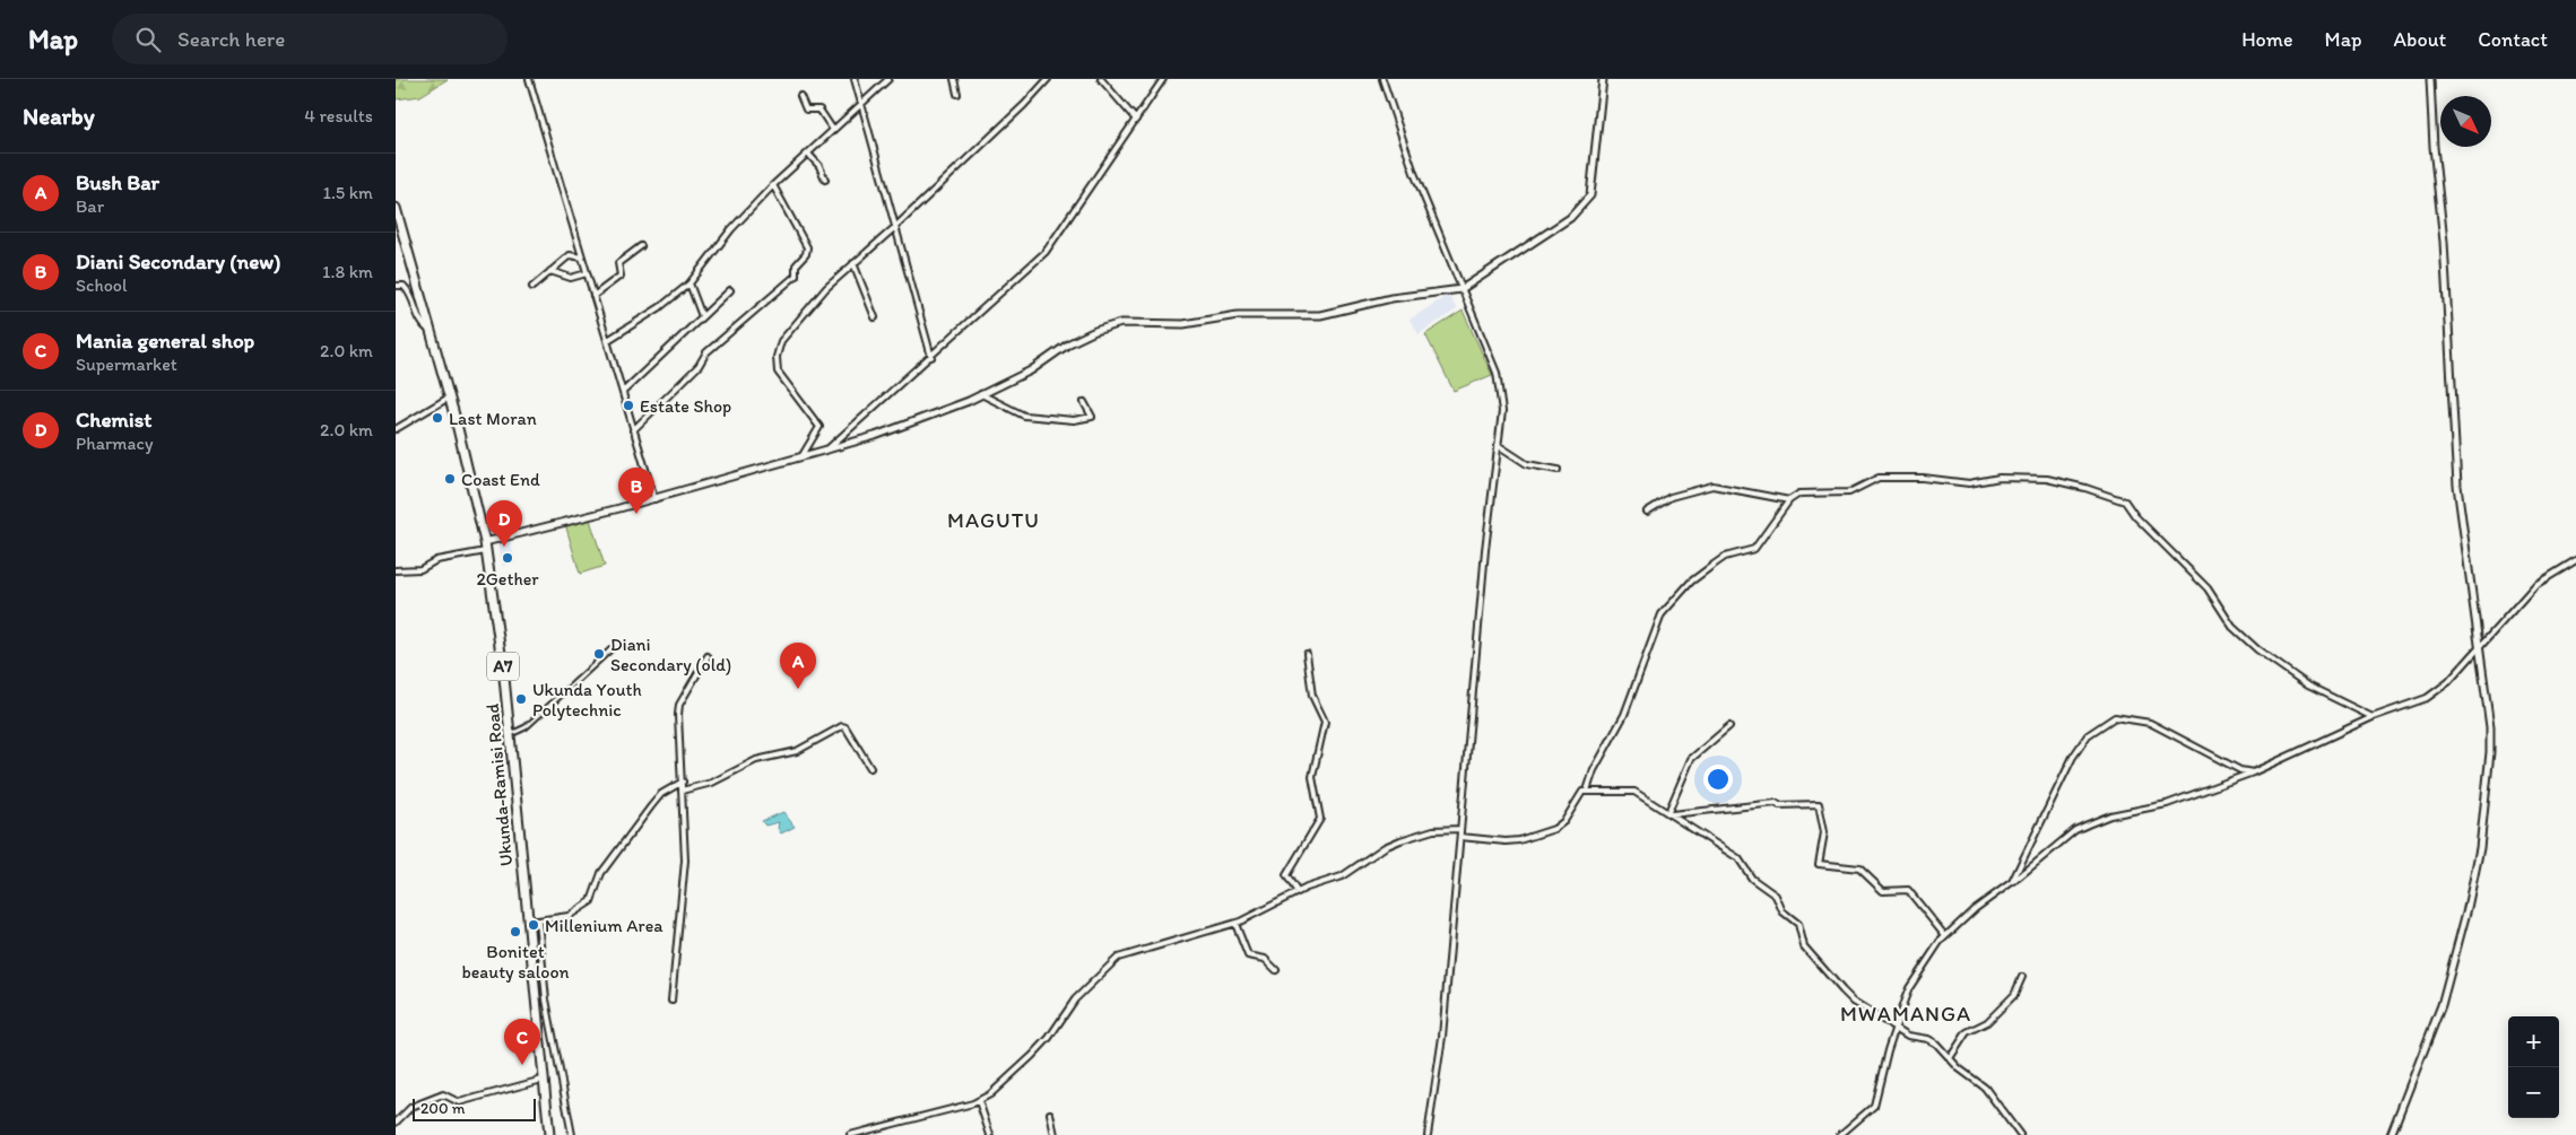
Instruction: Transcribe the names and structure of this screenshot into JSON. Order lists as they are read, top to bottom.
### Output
{
  "streets": {
    "highway": ["A7", "Ukunda-Ramisi Road"]
  },
  "districts": ["MAGUTU", "MWAMANGA"],
  "places": [
    "Estate Shop",
    "Last Moran",
    "Coast End",
    "2Gether",
    "Diani Secondary (old)",
    "Ukunda Youth Polytechnic",
    "Millenium Area",
    "Bonitet beauty saloon"
  ],
  "scale_bar": "200 m",
  "north": "bottom right",
  "page": {
    "header": "Map",
    "search": "Search here",
    "nav": [
      "Home",
      "Map",
      "About",
      "Contact"
    ],
    "heading": ["Nearby", "4 results"],
    "list": [
      {
        "mark": "A",
        "name": "Bush Bar",
        "note": "Bar",
        "value": "1.5 km"
      },
      {
        "mark": "B",
        "name": "Diani Secondary (new)",
        "note": "School",
        "value": "1.8 km"
      },
      {
        "mark": "C",
        "name": "Mania general shop",
        "note": "Supermarket",
        "value": "2.0 km"
      },
      {
        "mark": "D",
        "name": "Chemist",
        "note": "Pharmacy",
        "value": "2.0 km"
      }
    ],
    "pins": [
      "B",
      "D",
      "A",
      "C"
    ],
    "map_buttons": ["+", "−"],
    "scale": "200 m"
  }
}
